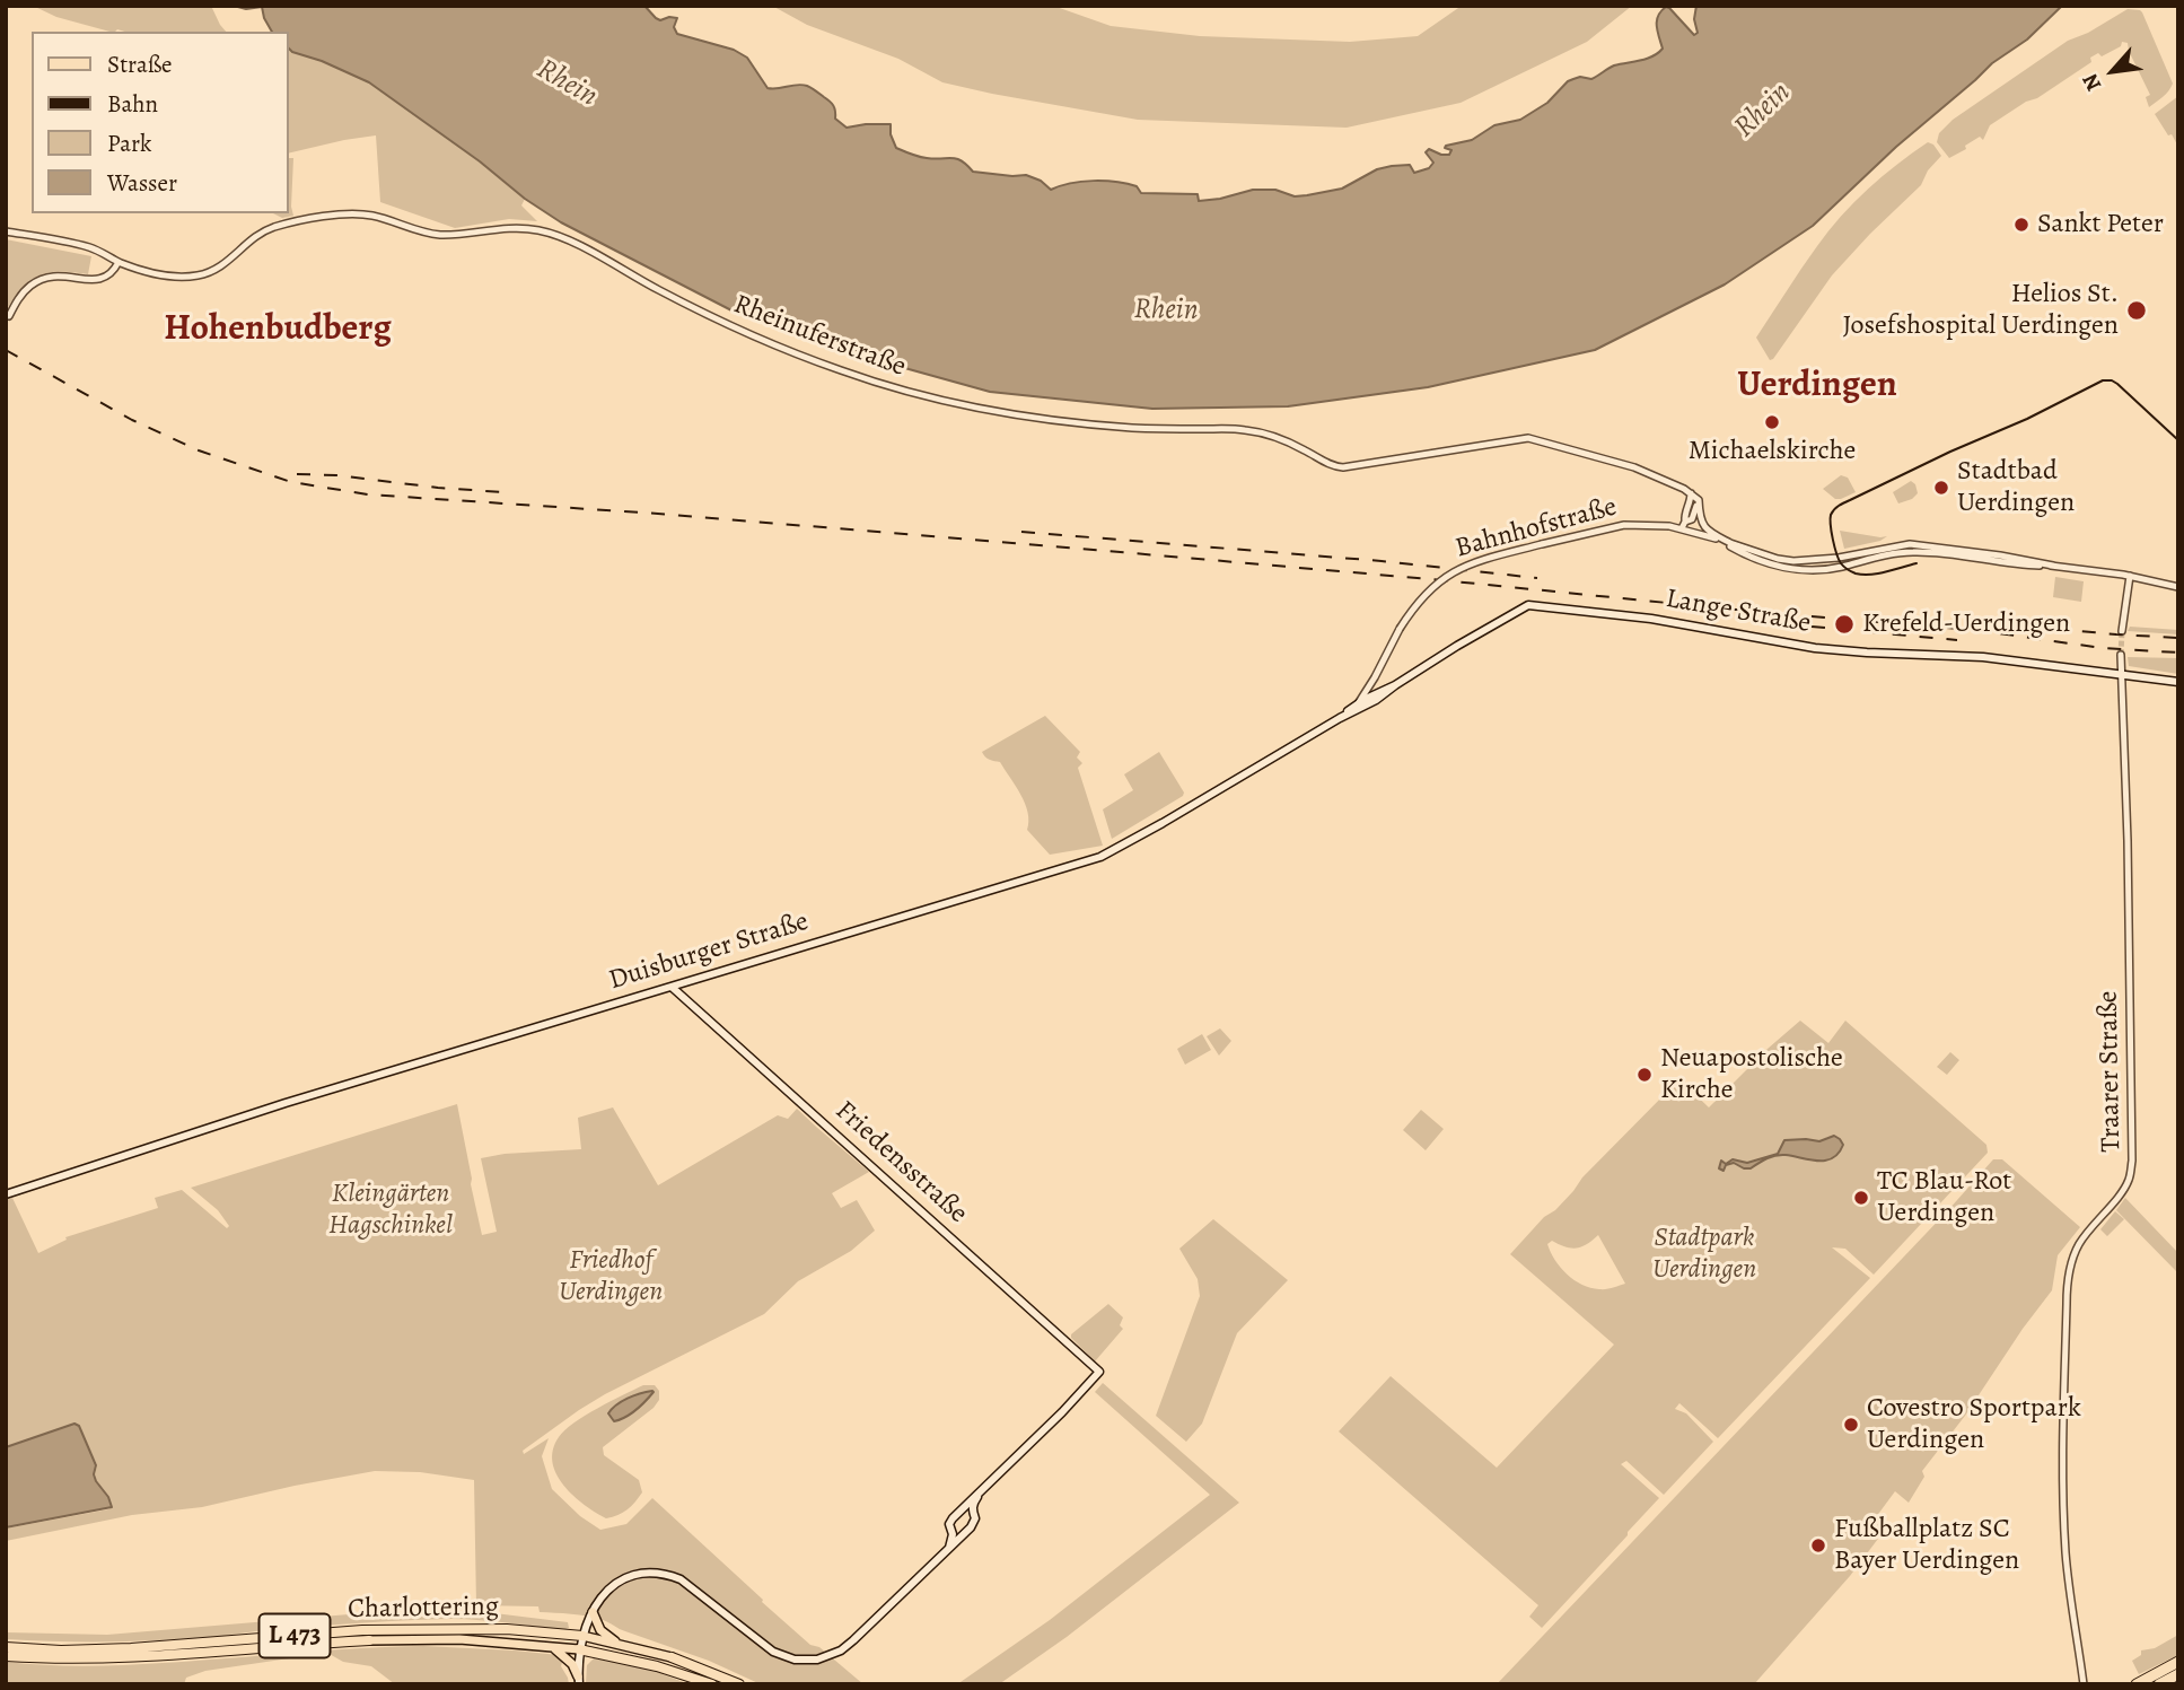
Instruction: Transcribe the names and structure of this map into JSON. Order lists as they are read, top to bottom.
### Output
{
  "streets": {
    "highway": ["Charlottering", "L 473"],
    "main road": [
      "Bahnhofstraße",
      "Lange Straße",
      "Duisburger Straße",
      "Friedensstraße"
    ],
    "street": ["Rheinuferstraße", "Traarer Straße"]
  },
  "crossings": [
    ["Bahnhofstraße", "Duisburger Straße"],
    ["Lange Straße", "Duisburger Straße"],
    ["Lange Straße", "Traarer Straße"],
    ["Duisburger Straße", "Friedensstraße"]
  ],
  "districts": ["Hohenbudberg", "Uerdingen"],
  "water": ["Rhein"],
  "parks": ["Kleingärten Hagschinkel", "Stadtpark Uerdingen", "Friedhof Uerdingen"],
  "places": [
    "Sankt Peter",
    "Helios St. Josefshospital Uerdingen",
    "Michaelskirche",
    "Stadtbad Uerdingen",
    "Krefeld-Uerdingen",
    "Neuapostolische Kirche",
    "TC Blau-Rot Uerdingen",
    "Covestro Sportpark Uerdingen",
    "Fußballplatz SC Bayer Uerdingen"
  ],
  "legend": [
    "Straße",
    "Bahn",
    "Park",
    "Wasser"
  ],
  "north": "bottom left"
}
